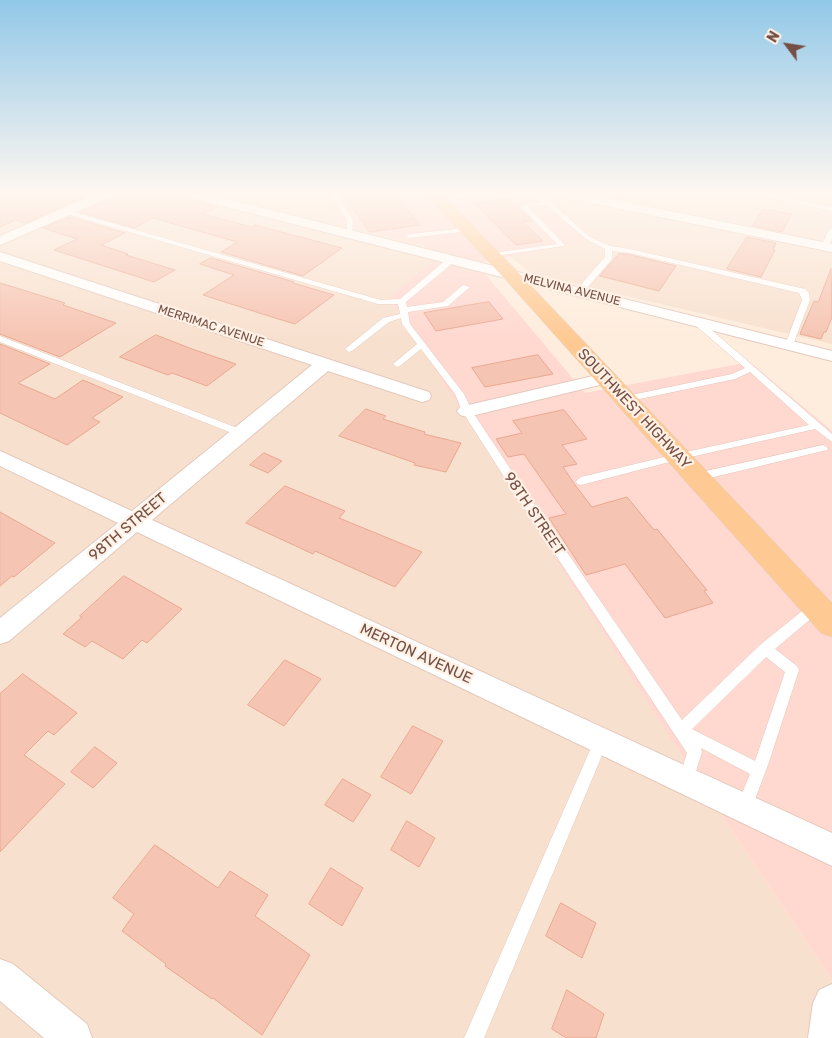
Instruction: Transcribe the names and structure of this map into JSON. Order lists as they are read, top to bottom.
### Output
{
  "streets": {
    "main road": ["SOUTHWEST HIGHWAY"],
    "street": [
      "MELVINA AVENUE",
      "MERRIMAC AVENUE",
      "98TH STREET",
      "MERTON AVENUE"
    ]
  },
  "crossings": [
    ["MELVINA AVENUE", "SOUTHWEST HIGHWAY"],
    ["MERRIMAC AVENUE", "98TH STREET"],
    ["98TH STREET", "MERTON AVENUE"]
  ],
  "north": "top left"
}
